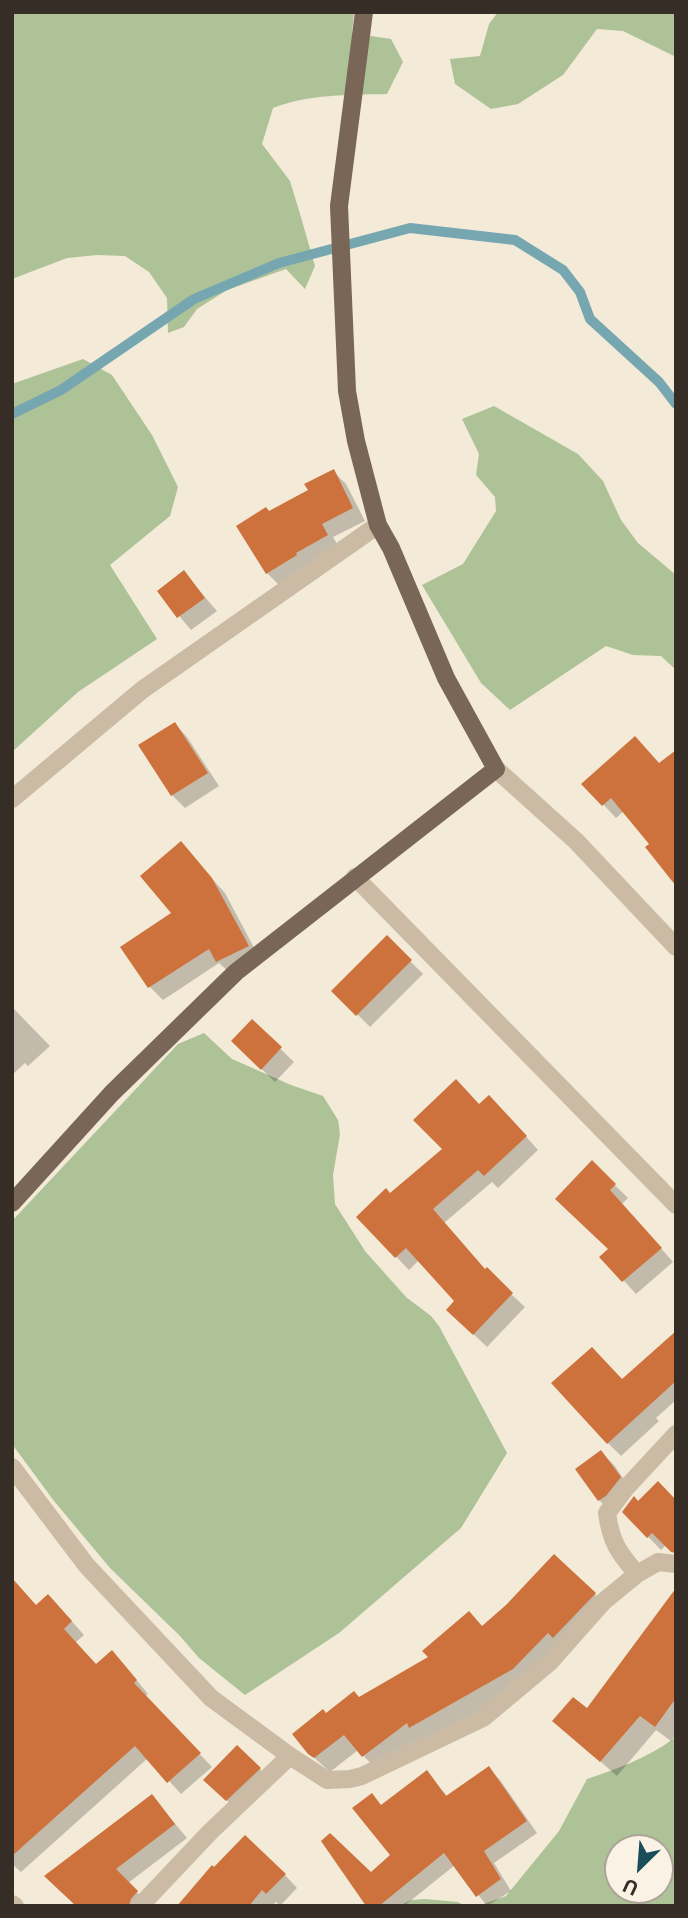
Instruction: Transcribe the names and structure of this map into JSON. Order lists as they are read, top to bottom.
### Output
{
  "north": "bottom left"
}
